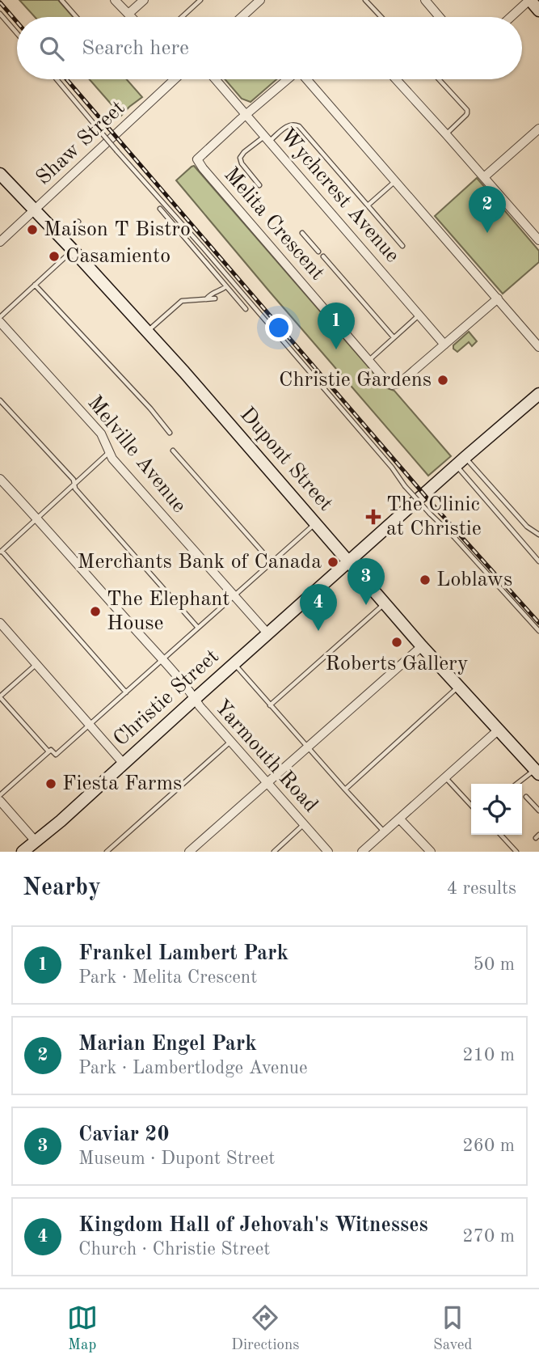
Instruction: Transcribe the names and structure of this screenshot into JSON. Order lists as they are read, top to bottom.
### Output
{
  "streets": {
    "main road": ["Dupont Street", "Christie Street"],
    "street": [
      "Shaw Street",
      "Wychcrest Avenue",
      "Melita Crescent",
      "Melville Avenue",
      "Yarmouth Road"
    ]
  },
  "crossings": [
    ["Shaw Street", "Dupont Street"],
    ["Wychcrest Avenue", "Melita Crescent"],
    ["Melville Avenue", "Christie Street"],
    ["Dupont Street", "Christie Street"],
    ["Christie Street", "Yarmouth Road"]
  ],
  "places": {
    "other": [
      "Maison T Bistro",
      "Casamiento",
      "Christie Gardens",
      "Merchants Bank of Canada",
      "Loblaws",
      "The Elephant House",
      "Roberts Gallery",
      "Fiesta Farms"
    ],
    "health": ["The Clinic at Christie"]
  },
  "page": {
    "search": "Search here",
    "pins": [
      "2",
      "1",
      "3",
      "4"
    ],
    "heading": ["Nearby", "4 results"],
    "list": [
      {
        "mark": "1",
        "name": "Frankel Lambert Park",
        "note": "Park · Melita Crescent",
        "value": "50 m"
      },
      {
        "mark": "2",
        "name": "Marian Engel Park",
        "note": "Park · Lambertlodge Avenue",
        "value": "210 m"
      },
      {
        "mark": "3",
        "name": "Caviar 20",
        "note": "Museum · Dupont Street",
        "value": "260 m"
      },
      {
        "mark": "4",
        "name": "Kingdom Hall of Jehovah's Witnesses",
        "note": "Church · Christie Street",
        "value": "270 m"
      }
    ],
    "nav": ["Map", "Directions", "Saved"]
  }
}
